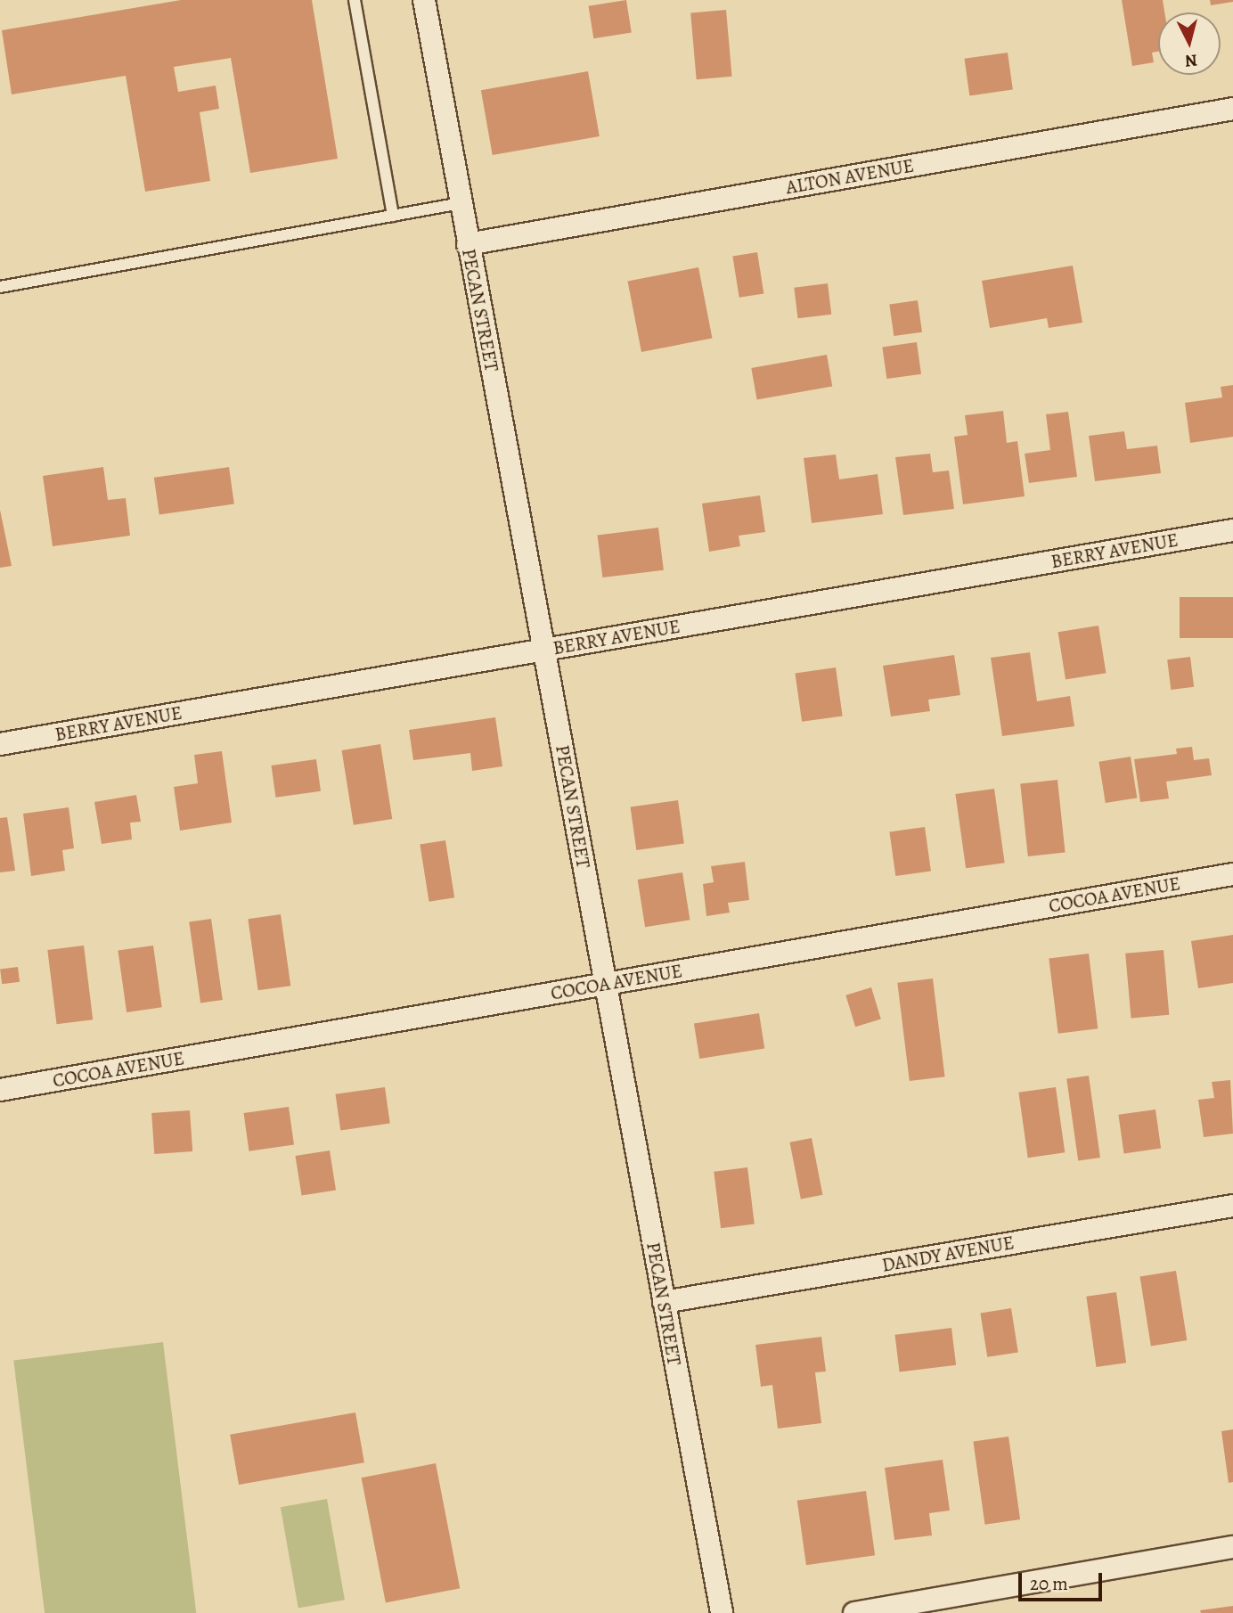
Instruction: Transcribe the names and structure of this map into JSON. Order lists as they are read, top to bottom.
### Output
{
  "streets": {
    "street": [
      "ALTON AVENUE",
      "PECAN STREET",
      "BERRY AVENUE",
      "COCOA AVENUE",
      "DANDY AVENUE"
    ]
  },
  "crossings": [
    ["ALTON AVENUE", "PECAN STREET"],
    ["PECAN STREET", "BERRY AVENUE"],
    ["PECAN STREET", "COCOA AVENUE"],
    ["PECAN STREET", "DANDY AVENUE"]
  ],
  "scale_bar": "20 m",
  "north": "bottom"
}
